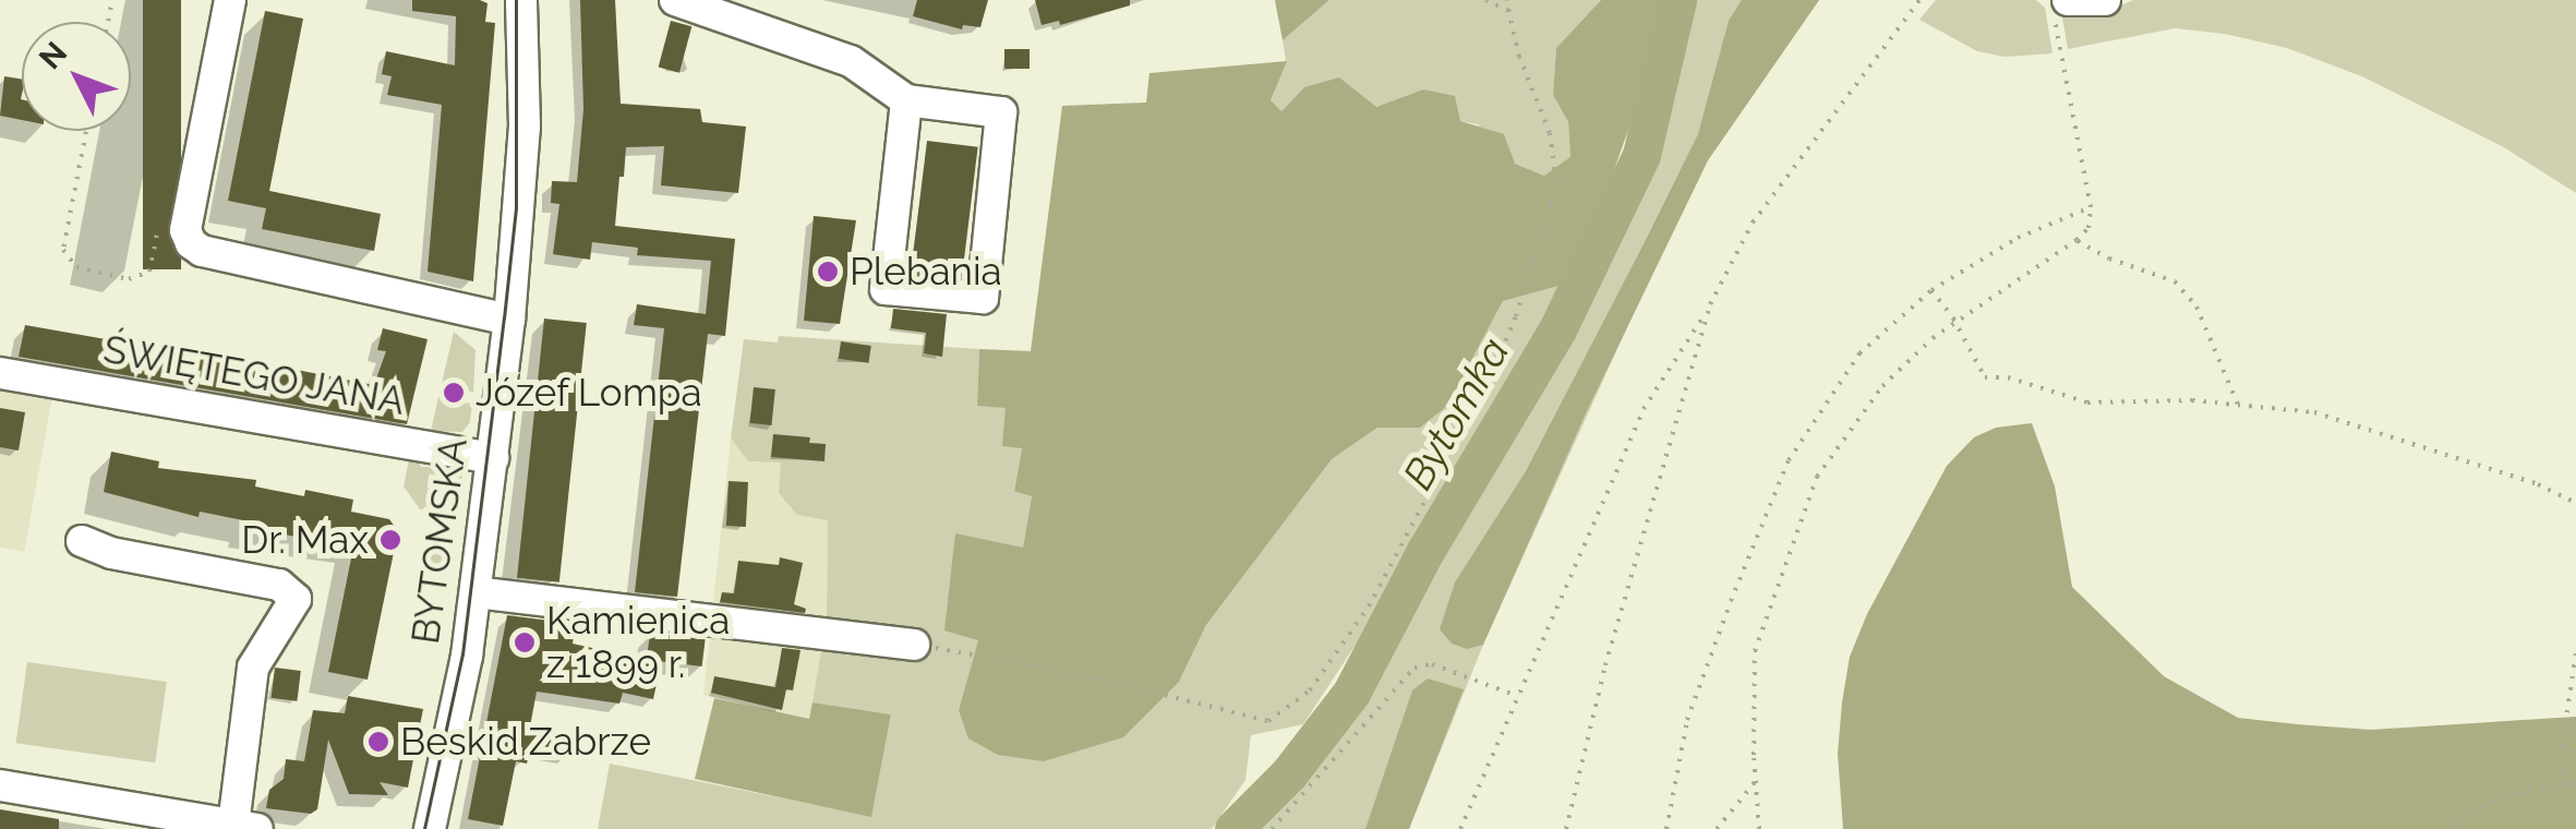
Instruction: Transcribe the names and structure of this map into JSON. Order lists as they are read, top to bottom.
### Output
{
  "streets": {
    "street": ["ŚWIĘTEGO JANA", "BYTOMSKA"]
  },
  "crossings": [
    ["ŚWIĘTEGO JANA", "BYTOMSKA"]
  ],
  "water": ["Bytomka"],
  "places": [
    "Plebania",
    "Józef Lompa",
    "Dr. Max",
    "Kamienica z 1899 r.",
    "Beskid Zabrze"
  ],
  "north": "top left"
}
